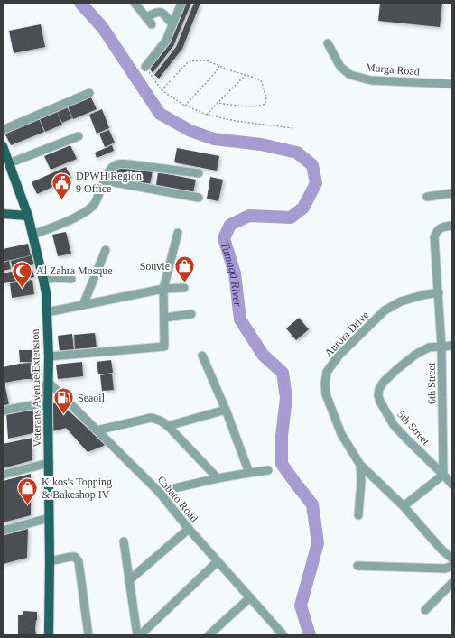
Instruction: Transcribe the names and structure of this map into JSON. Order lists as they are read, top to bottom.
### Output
{
  "streets": {
    "main road": ["Veterans Avenue Extension"],
    "street": [
      "Murga Road",
      "Aurora Drive",
      "6th Street",
      "5th Street",
      "Cabato Road"
    ]
  },
  "crossings": [
    ["Aurora Drive", "6th Street"],
    ["6th Street", "5th Street"],
    ["Veterans Avenue Extension", "Cabato Road"]
  ],
  "water": ["Tumaga River"],
  "places": {
    "public building": ["DPWH Region 9 Office"],
    "shop": ["Souvie", "Kikos's Topping & Bakeshop IV"],
    "mosque": ["Al Zahra Mosque"],
    "fuel station": ["Seaoil"]
  }
}
